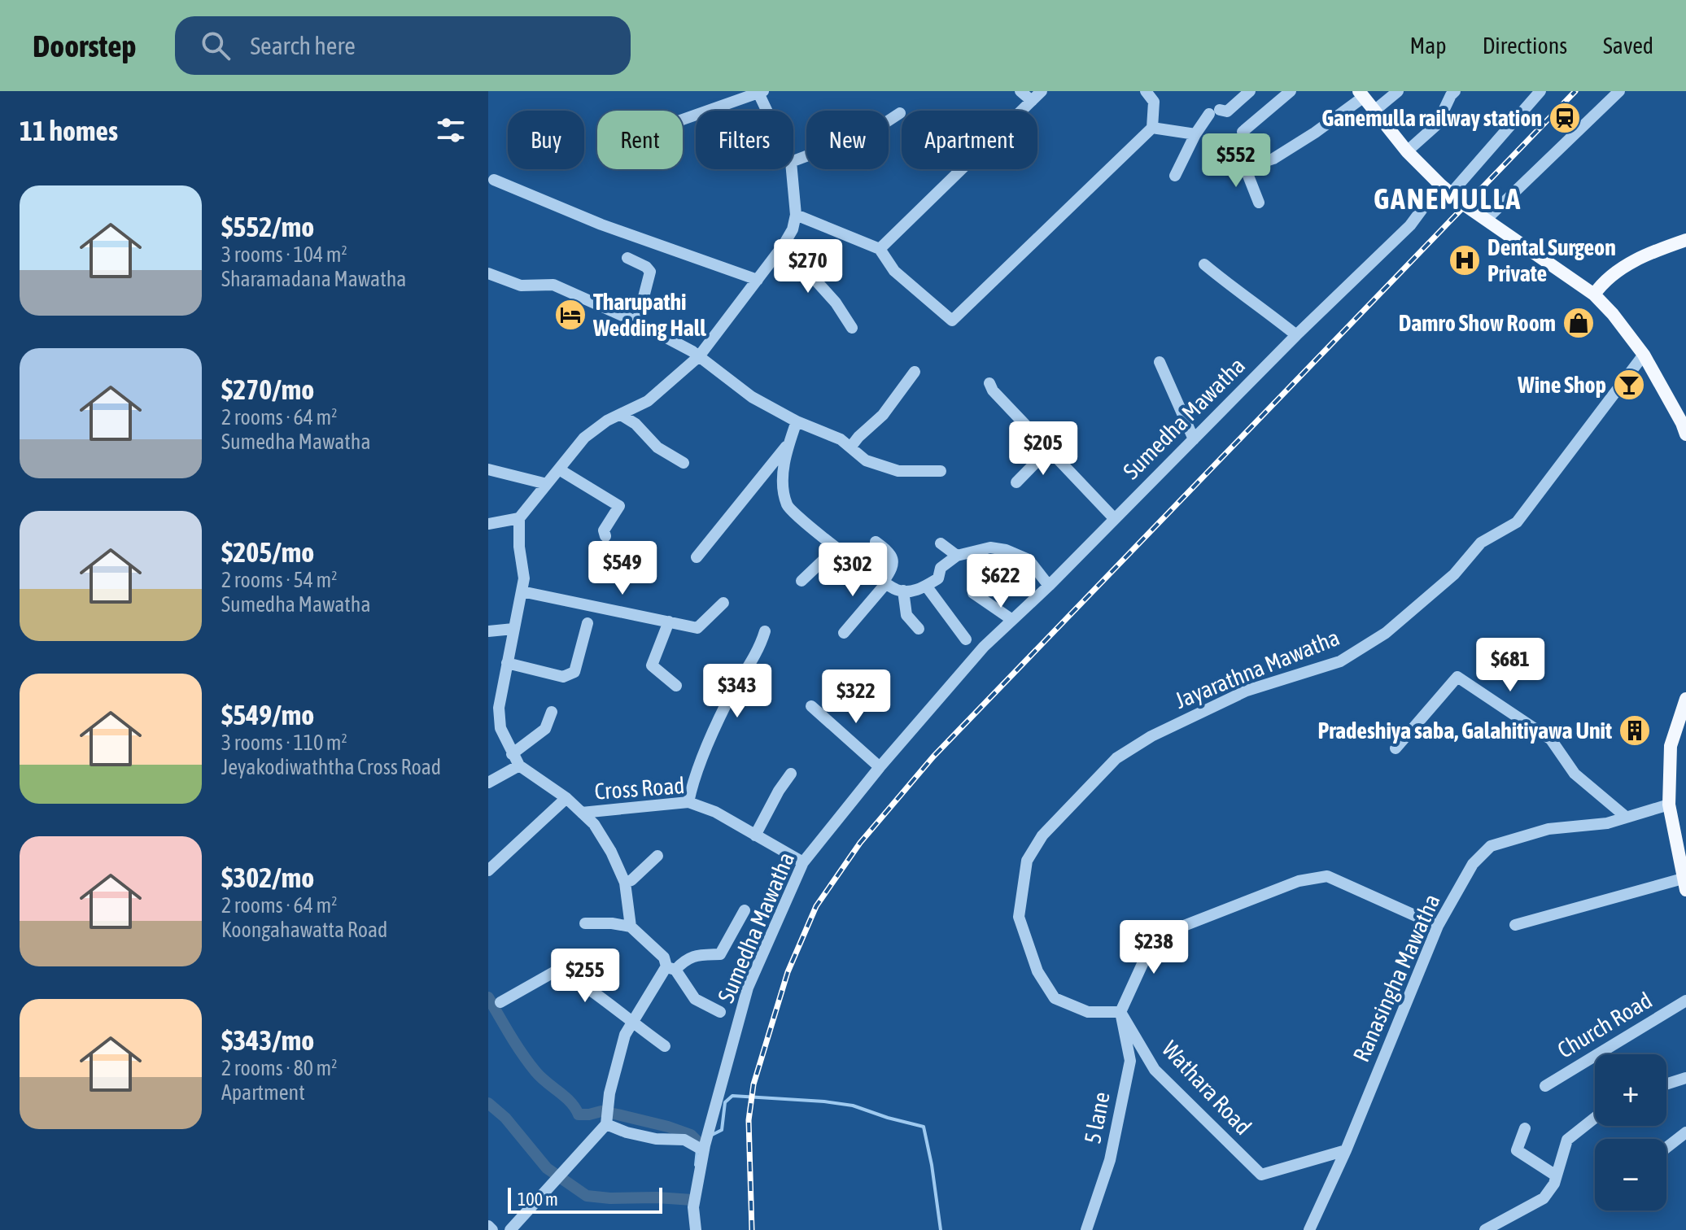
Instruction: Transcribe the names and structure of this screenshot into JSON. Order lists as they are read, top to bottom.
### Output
{
  "streets": {
    "street": [
      "Sumedha Mawatha",
      "Jayarathna Mawatha",
      "Cross Road",
      "Ranasingha Mawatha",
      "Church Road",
      "Wathara Road",
      "5 lane"
    ]
  },
  "crossings": [
    ["Sumedha Mawatha", "Cross Road"],
    ["Jayarathna Mawatha", "Wathara Road"],
    ["Jayarathna Mawatha", "5 lane"],
    ["Ranasingha Mawatha", "Wathara Road"],
    ["Wathara Road", "5 lane"]
  ],
  "districts": ["GANEMULLA"],
  "places": {
    "station": ["Ganemulla railway station"],
    "hospital": ["Dental Surgeon Private"],
    "hotel": ["Tharupathi Wedding Hall"],
    "shop": ["Damro Show Room"],
    "bar": ["Wine Shop"],
    "building": ["Pradeshiya saba, Galahitiyawa Unit"]
  },
  "scale_bar": "100 m",
  "page": {
    "header": "Doorstep",
    "search": "Search here",
    "nav": ["Map", "Directions", "Saved"],
    "heading": "11 homes",
    "chip": [
      "Buy",
      "Rent",
      "Filters",
      "New",
      "Apartment"
    ],
    "price": [
      "$552",
      "$270",
      "$205",
      "$549",
      "$302",
      "$622",
      "$681",
      "$343",
      "$322",
      "$238",
      "$255"
    ],
    "list": [
      {
        "name": "$552/mo",
        "note": "3 rooms · 104 m² · Sharamadana Mawatha"
      },
      {
        "name": "$270/mo",
        "note": "2 rooms · 64 m² · Sumedha Mawatha"
      },
      {
        "name": "$205/mo",
        "note": "2 rooms · 54 m² · Sumedha Mawatha"
      },
      {
        "name": "$549/mo",
        "note": "3 rooms · 110 m² · Jeyakodiwaththa Cross Road"
      },
      {
        "name": "$302/mo",
        "note": "2 rooms · 64 m² · Koongahawatta Road"
      },
      {
        "name": "$343/mo",
        "note": "2 rooms · 80 m² · Apartment"
      }
    ],
    "map_buttons": ["+", "−"],
    "scale": "100 m"
  }
}
